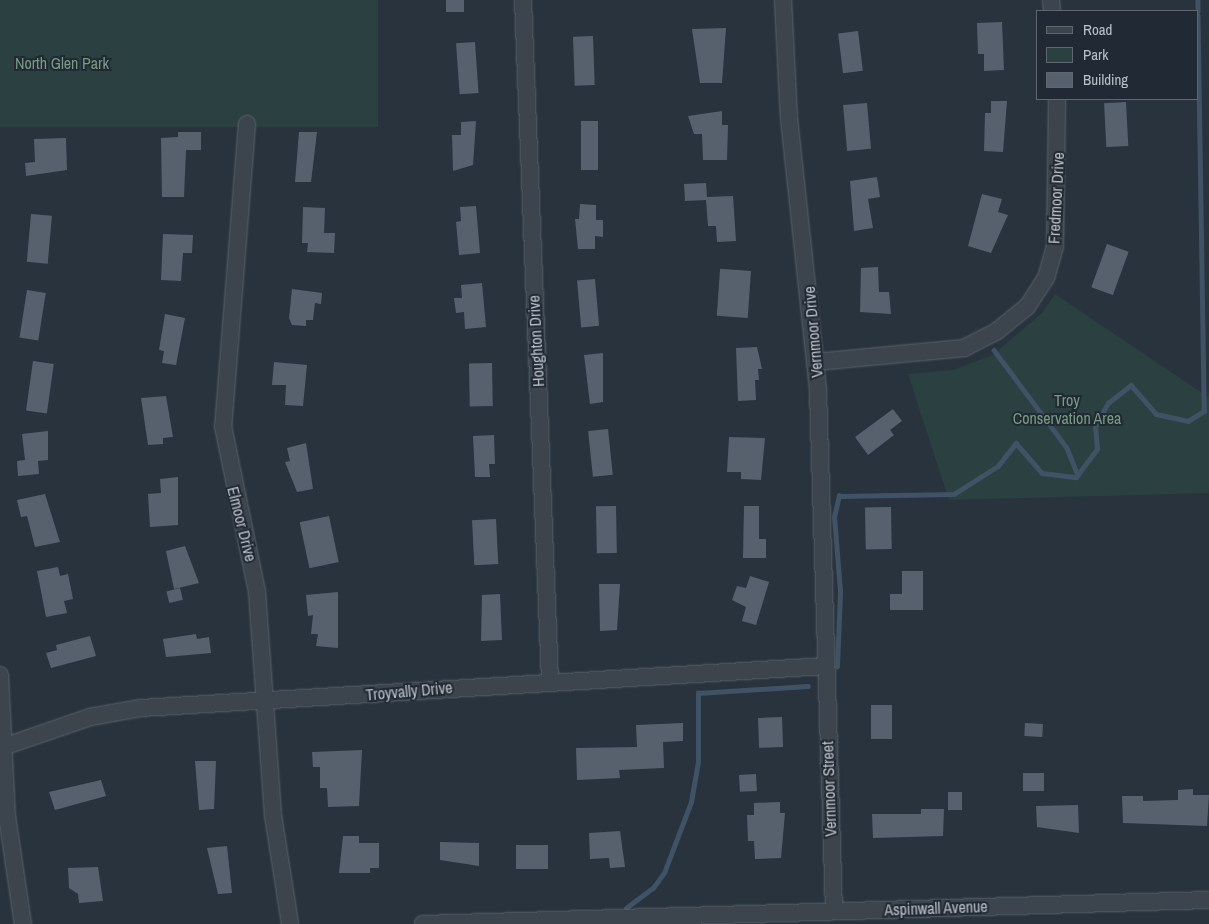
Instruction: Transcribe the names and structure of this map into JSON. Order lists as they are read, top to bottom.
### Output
{
  "streets": {
    "street": [
      "Fredmoor Drive",
      "Vernmoor Drive",
      "Houghton Drive",
      "Elmoor Drive",
      "Troyvally Drive",
      "Vernmoor Street",
      "Aspinwall Avenue"
    ]
  },
  "crossings": [
    ["Fredmoor Drive", "Vernmoor Drive"],
    ["Vernmoor Drive", "Troyvally Drive"],
    ["Vernmoor Drive", "Vernmoor Street"],
    ["Houghton Drive", "Troyvally Drive"],
    ["Elmoor Drive", "Troyvally Drive"],
    ["Troyvally Drive", "Vernmoor Street"],
    ["Vernmoor Street", "Aspinwall Avenue"]
  ],
  "parks": ["North Glen Park", "Troy Conservation Area"],
  "legend": ["Road", "Park", "Building"]
}
